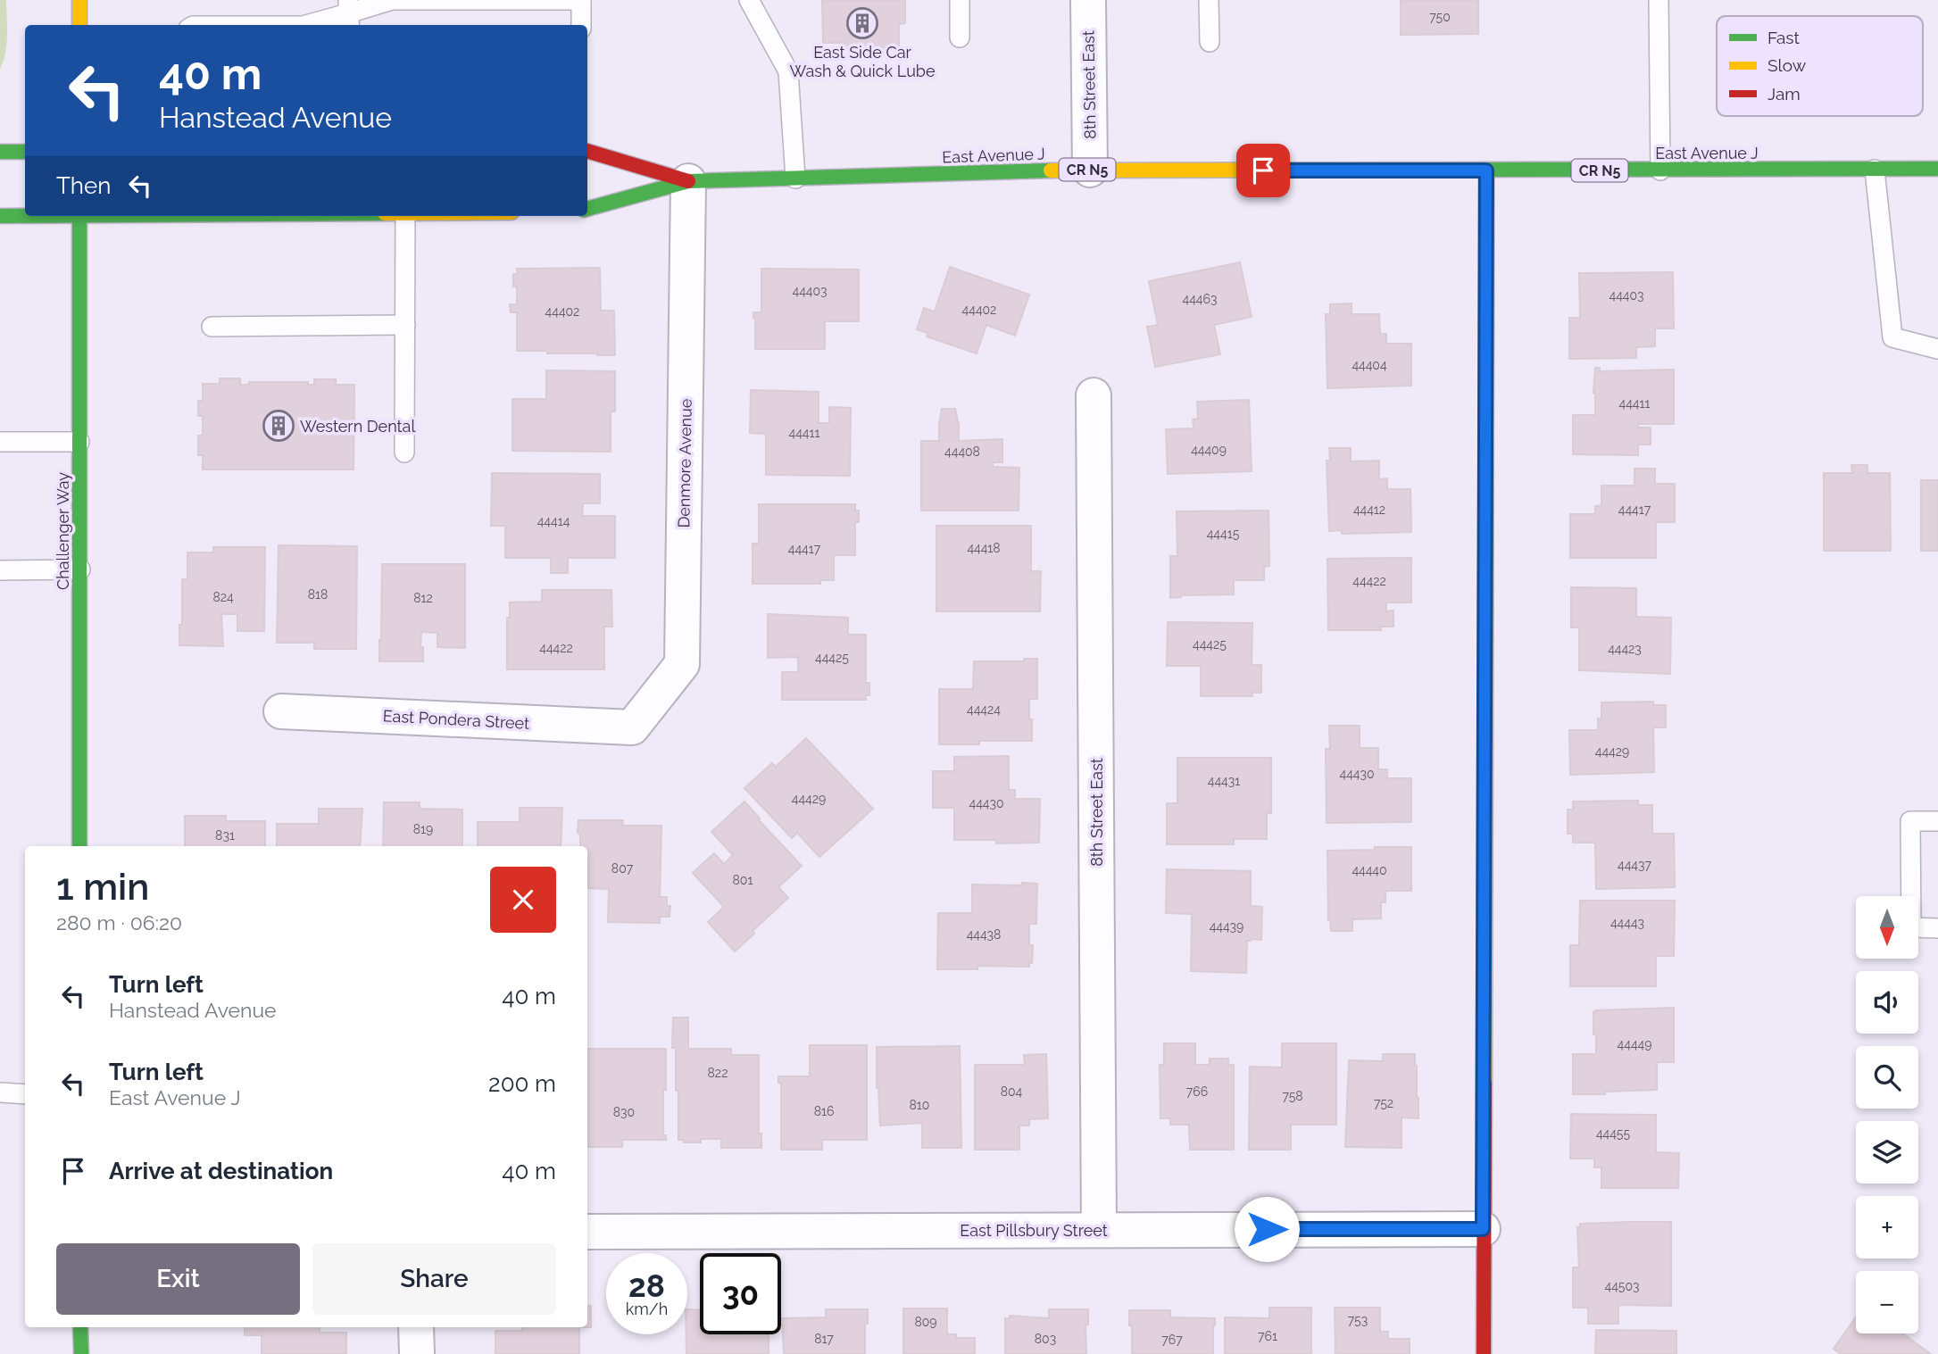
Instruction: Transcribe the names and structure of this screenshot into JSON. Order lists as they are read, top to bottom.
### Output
{
  "streets": {
    "main road": ["East Avenue J", "CR N5", "Challenger Way"],
    "street": [
      "8th Street East",
      "Denmore Avenue",
      "East Pondera Street",
      "East Pillsbury Street"
    ]
  },
  "crossings": [
    ["8th Street East", "East Avenue J"],
    ["8th Street East", "East Pillsbury Street"],
    ["East Avenue J", "Denmore Avenue"],
    ["Denmore Avenue", "East Pondera Street"]
  ],
  "places": {
    "building": ["East Side Car Wash & Quick Lube", "Western Dental"]
  },
  "house_numbers": [
    "750",
    "44403",
    "44403",
    "44463",
    "44402",
    "44402",
    "44404",
    "44411",
    "44411",
    "44409",
    "44408",
    "44412",
    "44417",
    "44414",
    "44415",
    "44418",
    "44417",
    "44422",
    "818",
    "824",
    "812",
    "44425",
    "44422",
    "44423",
    "44425",
    "44424",
    "44429",
    "44430",
    "44431",
    "44429",
    "44430",
    "819",
    "831",
    "44437",
    "807",
    "44440",
    "801",
    "44443",
    "44439",
    "44438",
    "44449",
    "822",
    "804",
    "766",
    "758",
    "752",
    "810",
    "816",
    "830",
    "44455",
    "44503",
    "753",
    "809",
    "761",
    "817",
    "803",
    "767"
  ],
  "legend": ["Fast", "Slow", "Jam"],
  "north": "bottom",
  "page": {
    "turn": ["40 m", "Hanstead Avenue"],
    "then": "Then",
    "heading": ["1 min", "280 m · 06:20"],
    "map_buttons": ["+", "−"],
    "list": [
      {
        "name": "Turn left",
        "note": "Hanstead Avenue",
        "value": "40 m"
      },
      {
        "name": "Turn left",
        "note": "East Avenue J",
        "value": "200 m"
      },
      {
        "name": "Arrive at destination",
        "value": "40 m"
      }
    ],
    "buttons": ["Exit", "Share"],
    "speed": "28 km/h",
    "limit": "30"
  }
}
